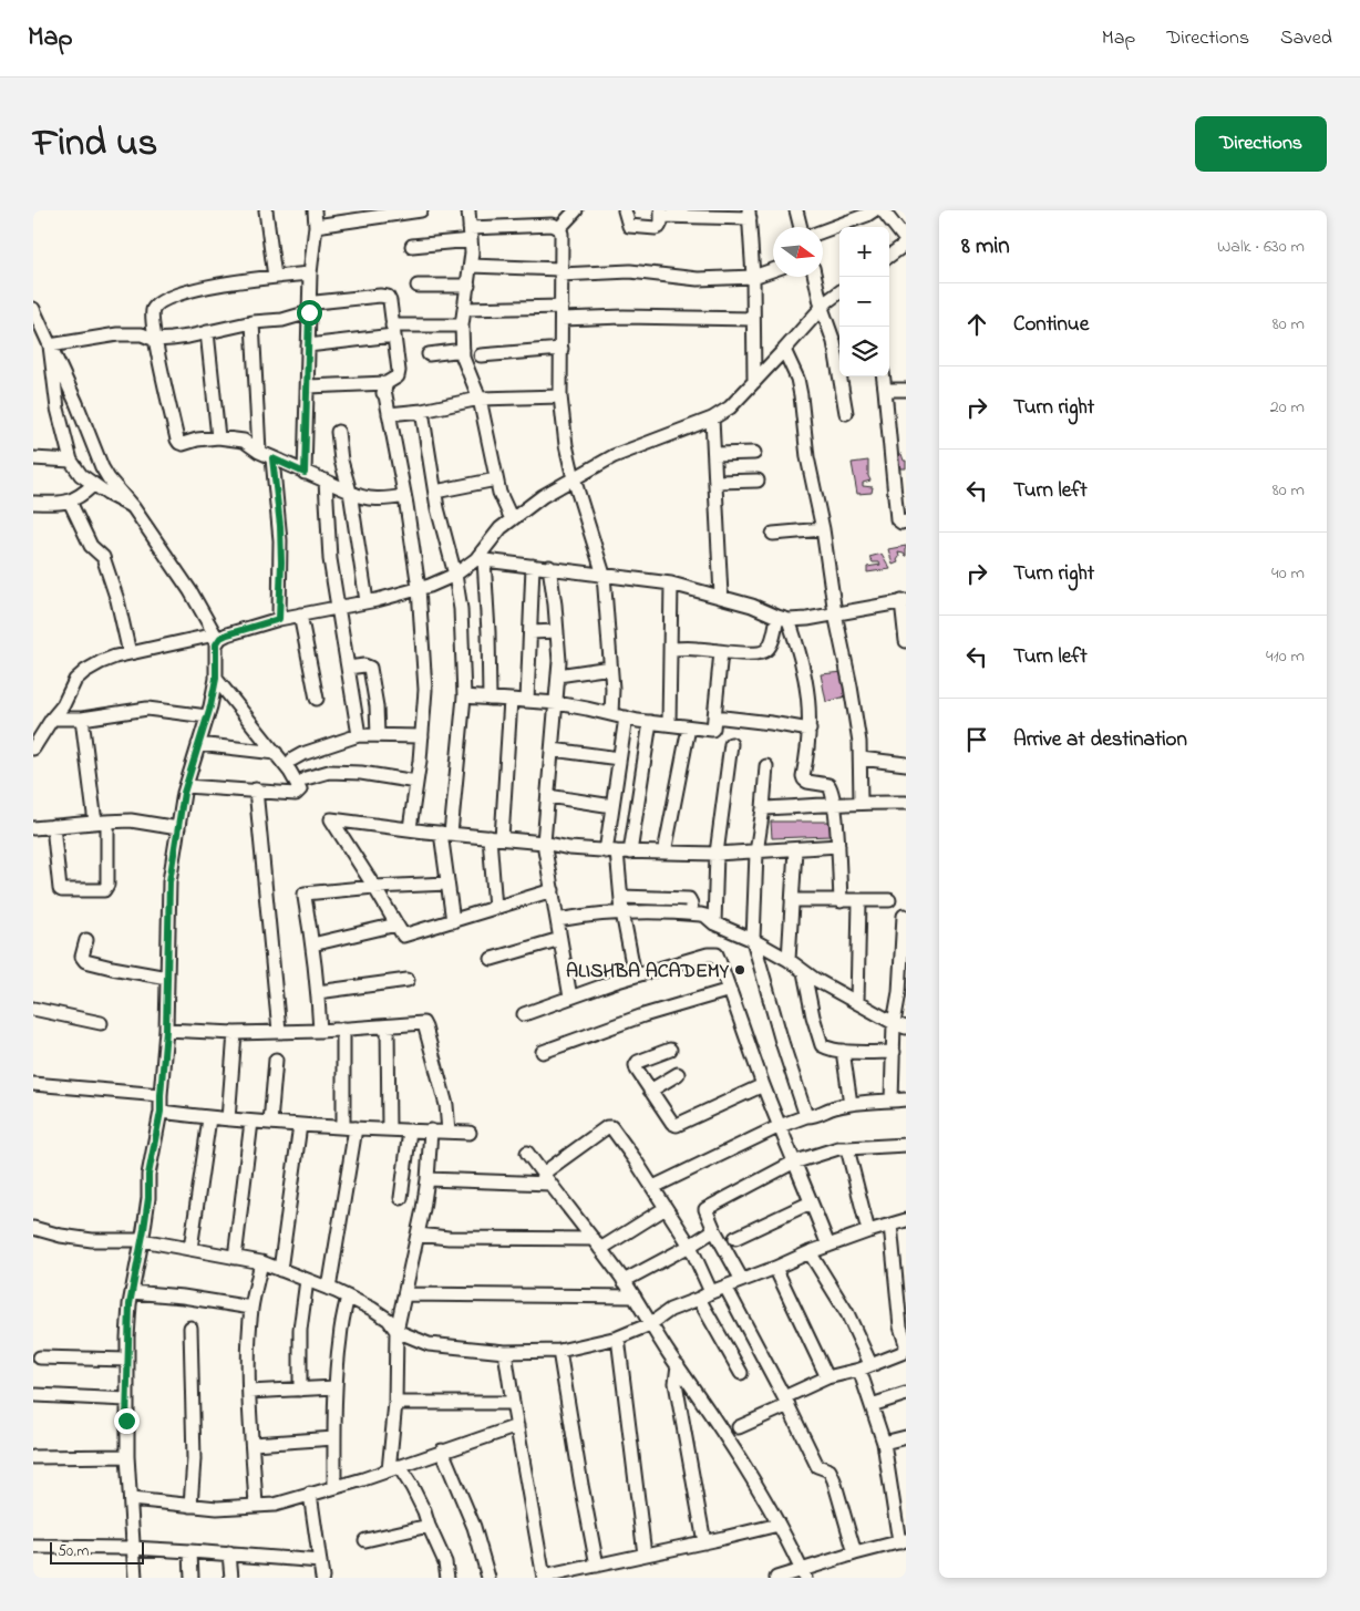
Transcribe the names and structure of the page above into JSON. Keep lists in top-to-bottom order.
{
  "places": ["ALISHBA ACADEMY"],
  "scale_bar": "50 m",
  "north": "right",
  "page": {
    "header": "Map",
    "nav": ["Map", "Directions", "Saved"],
    "title": "Find us",
    "buttons": "Directions",
    "heading": ["8 min", "Walk · 630 m"],
    "map_buttons": ["+", "−"],
    "list": [
      ["Continue", "80 m"],
      ["Turn right", "20 m"],
      ["Turn left", "80 m"],
      ["Turn right", "40 m"],
      ["Turn left", "410 m"],
      "Arrive at destination"
    ],
    "scale": "50 m"
  }
}
